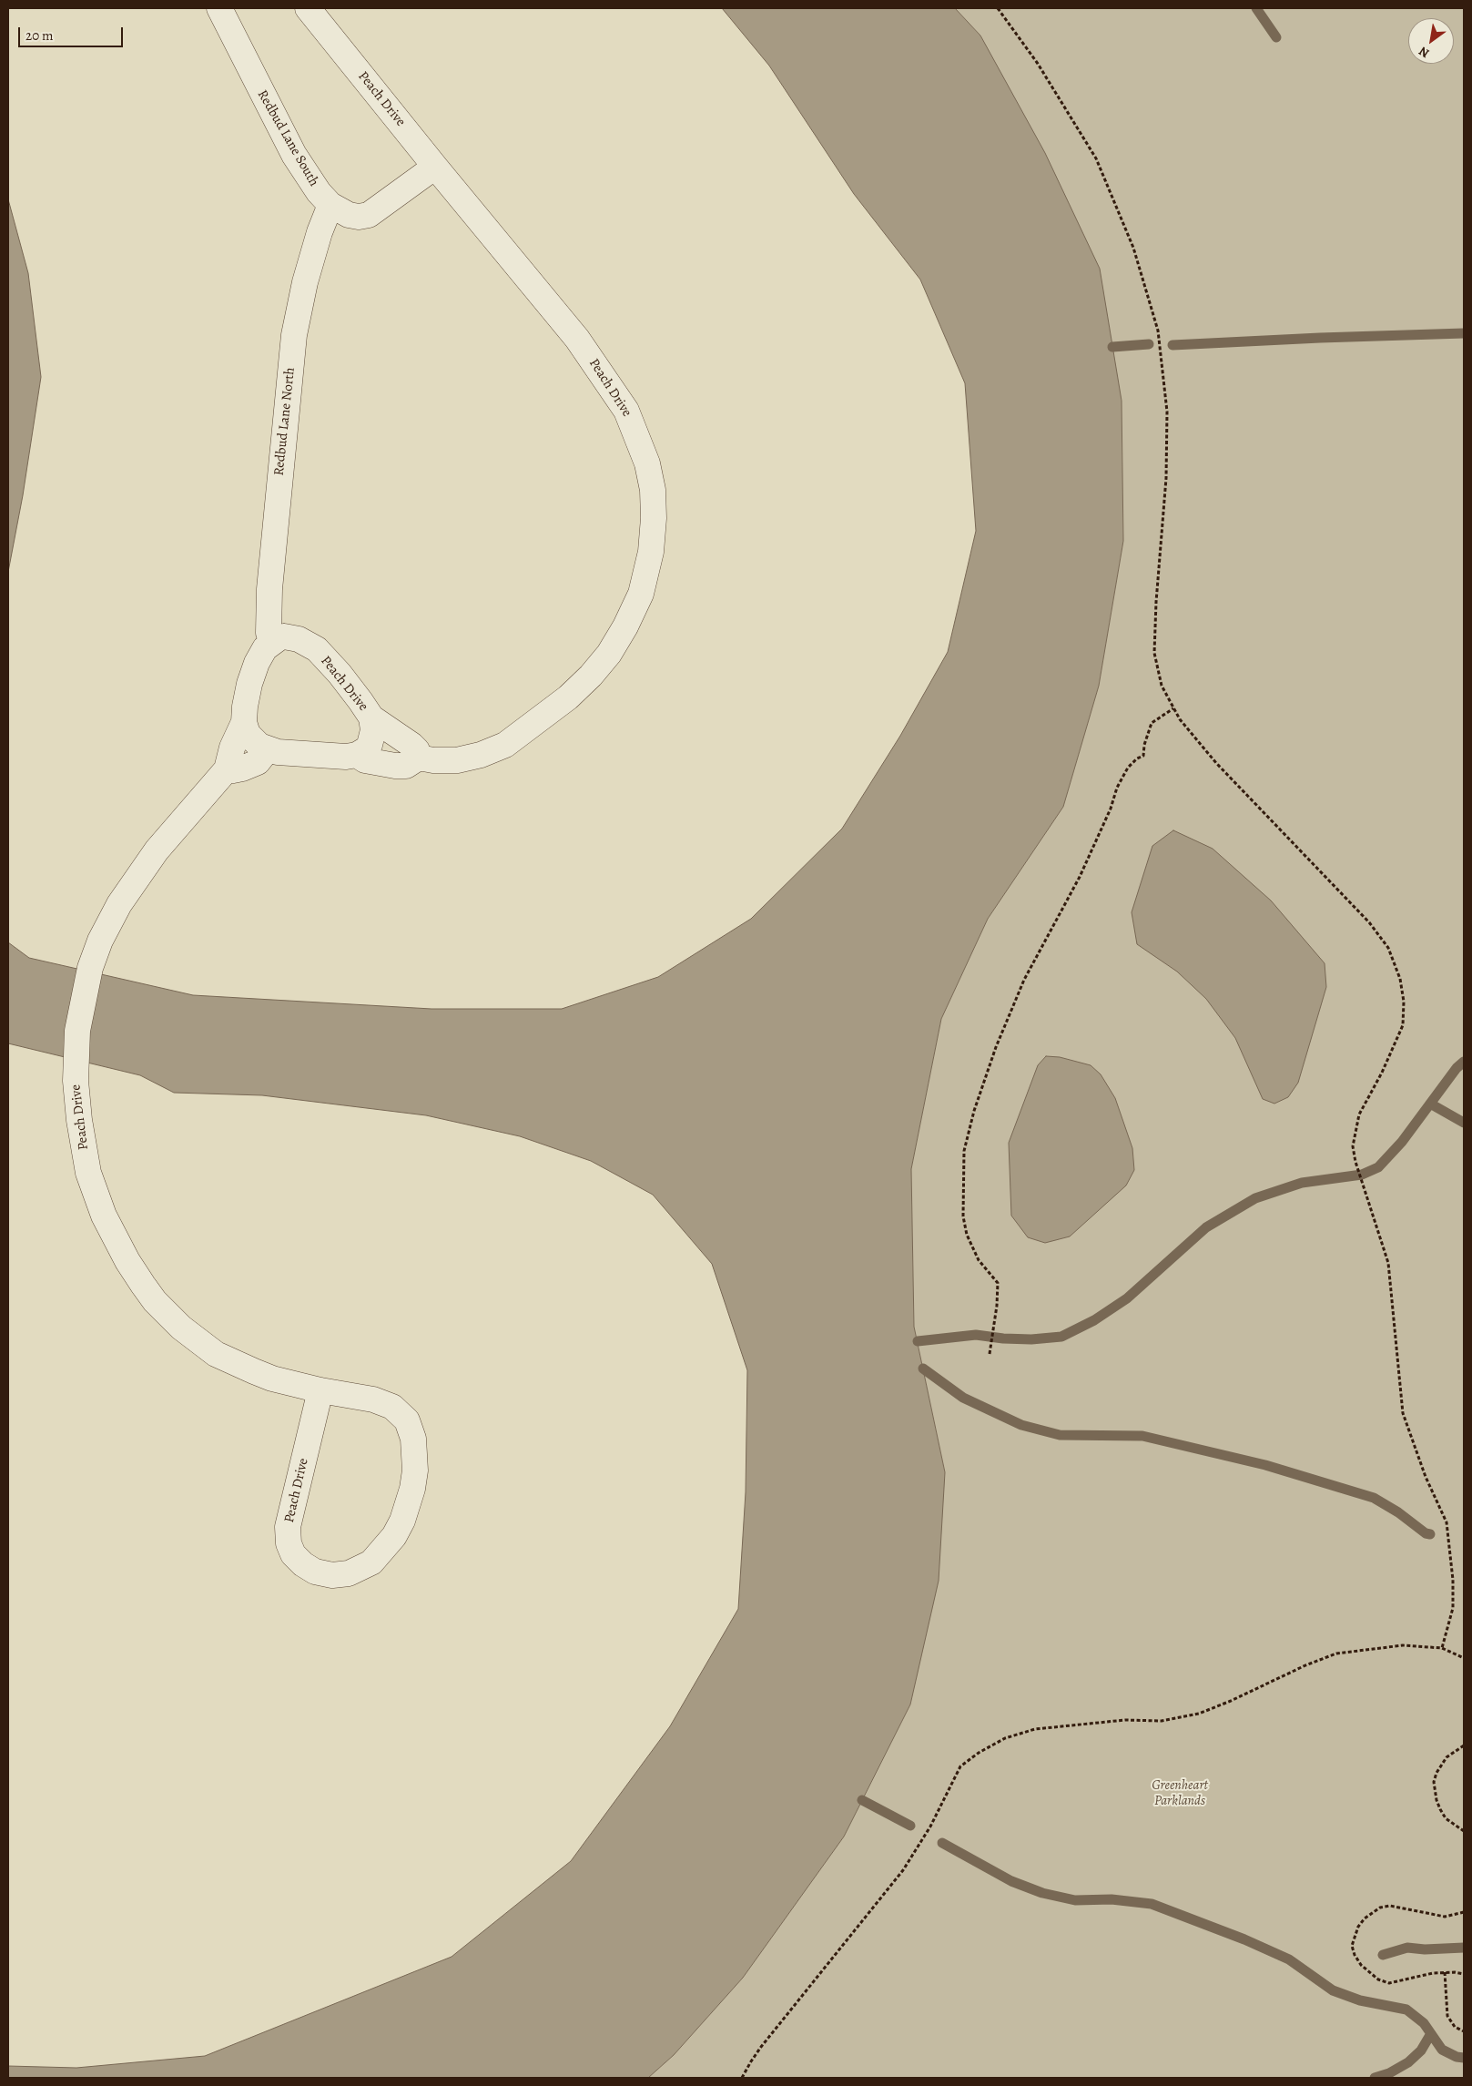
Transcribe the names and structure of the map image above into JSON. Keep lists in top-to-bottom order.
{
  "streets": {
    "street": ["Peach Drive", "Redbud Lane South", "Redbud Lane North"]
  },
  "crossings": [
    ["Peach Drive", "Redbud Lane South"],
    ["Peach Drive", "Redbud Lane North"],
    ["Redbud Lane South", "Redbud Lane North"]
  ],
  "parks": ["Greenheart Parklands"],
  "scale_bar": "20 m",
  "north": "bottom left"
}
